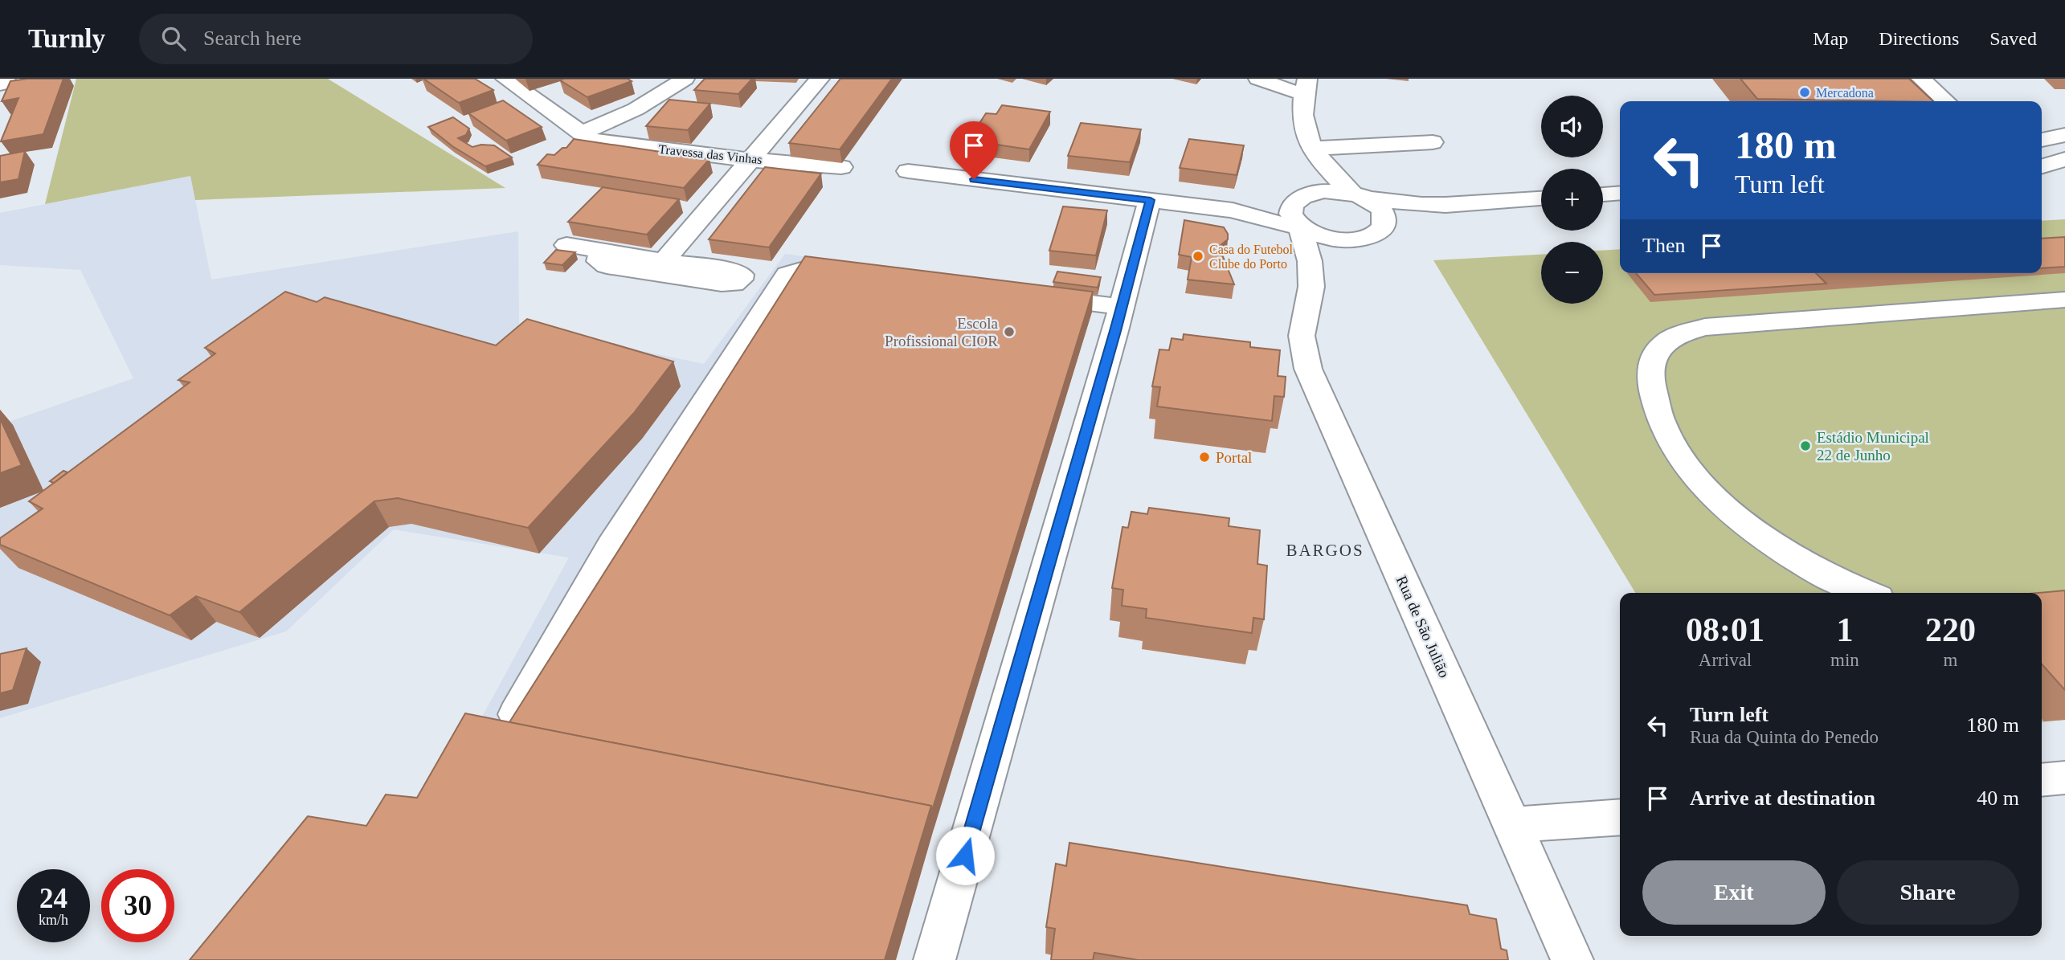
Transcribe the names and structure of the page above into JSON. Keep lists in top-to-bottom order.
{
  "streets": {
    "street": ["Travessa das Vinhas", "Rua de São Julião"]
  },
  "districts": ["BARGOS"],
  "places": [
    "Mercadona",
    "Casa do Futebol Clube do Porto",
    "Escola Profissional CIOR",
    "Estádio Municipal 22 de Junho",
    "Portal"
  ],
  "page": {
    "header": "Turnly",
    "search": "Search here",
    "nav": ["Map", "Directions", "Saved"],
    "map_buttons": ["+", "−"],
    "turn": ["180 m", "Turn left"],
    "then": "Then",
    "eta": [
      "08:01",
      "Arrival",
      "1",
      "min",
      "220",
      "m"
    ],
    "list": [
      {
        "name": "Turn left",
        "note": "Rua da Quinta do Penedo",
        "value": "180 m"
      },
      {
        "name": "Arrive at destination",
        "value": "40 m"
      }
    ],
    "buttons": ["Exit", "Share"],
    "speed": "24 km/h",
    "limit": "30"
  }
}
